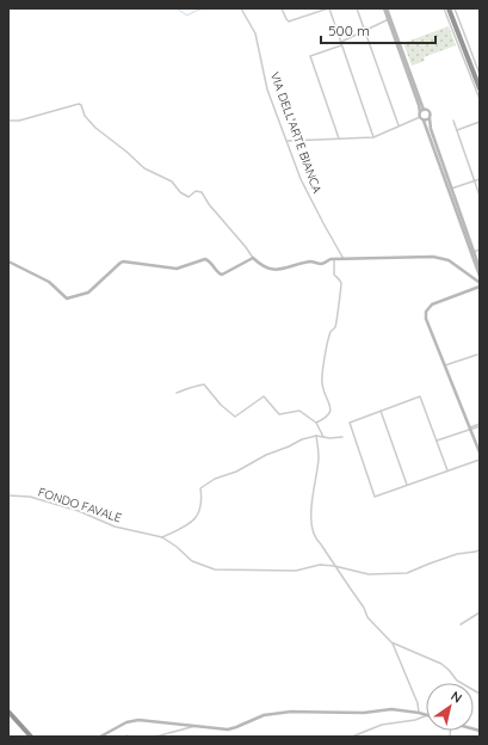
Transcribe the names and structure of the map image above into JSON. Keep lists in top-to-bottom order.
{
  "streets": {
    "street": ["VIA DELL'ARTE BIANCA", "FONDO FAVALE"]
  },
  "scale_bar": "500 m",
  "north": "top right"
}
